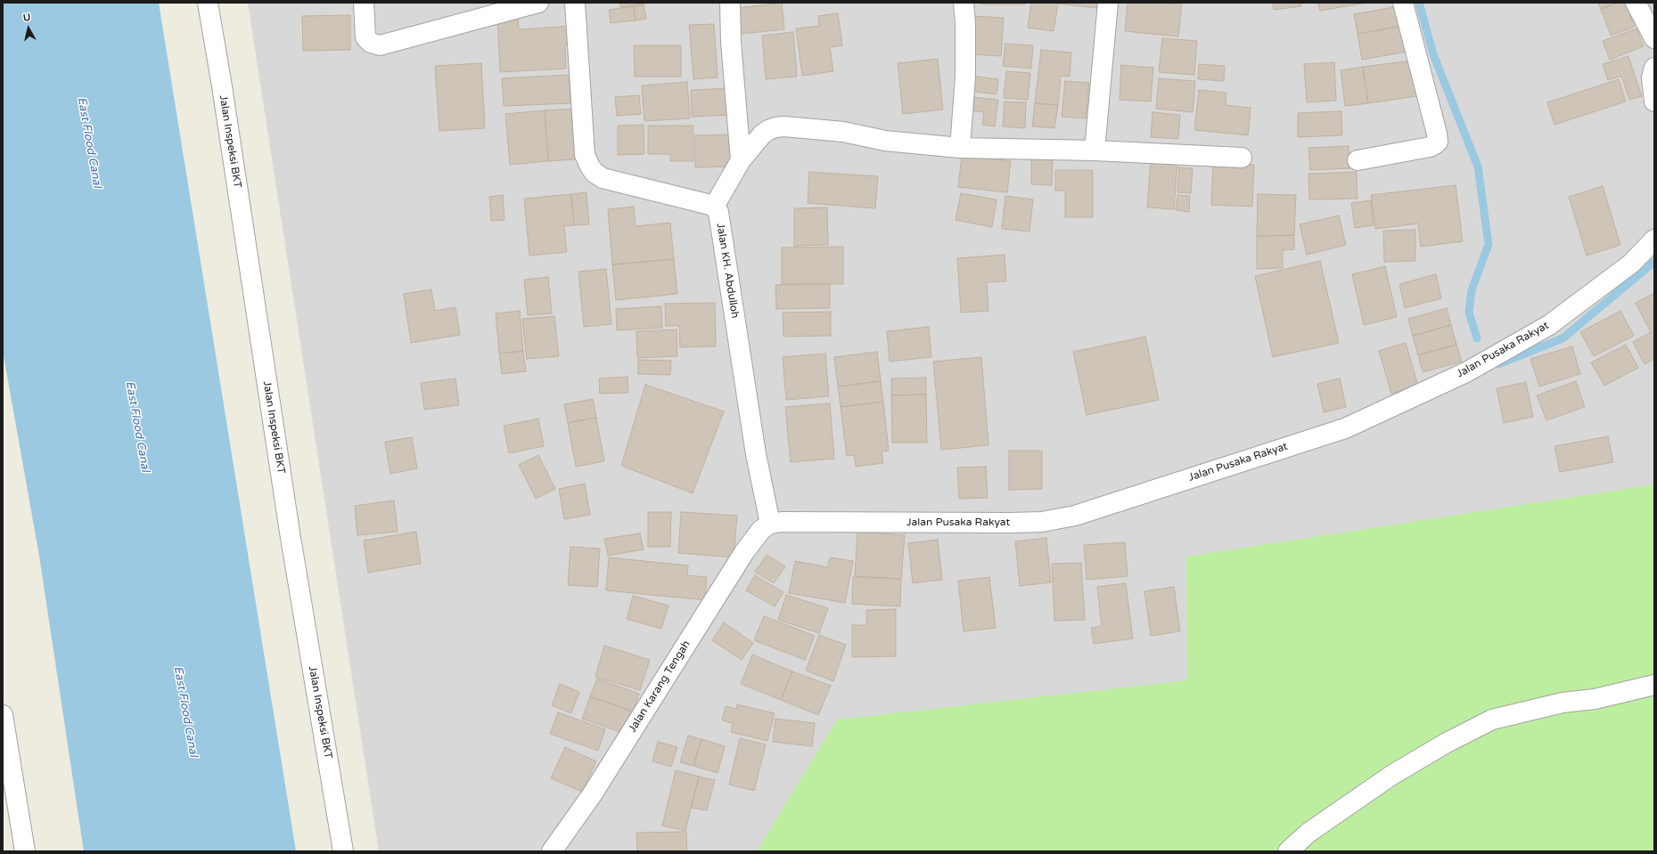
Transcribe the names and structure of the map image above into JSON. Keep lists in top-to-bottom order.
{
  "streets": {
    "street": [
      "Jalan Inspeksi BKT",
      "Jalan KH. Abdulloh",
      "Jalan Pusaka Rakyat",
      "Jalan Karang Tengah"
    ]
  },
  "crossings": [
    ["Jalan KH. Abdulloh", "Jalan Pusaka Rakyat"],
    ["Jalan KH. Abdulloh", "Jalan Karang Tengah"],
    ["Jalan Pusaka Rakyat", "Jalan Karang Tengah"]
  ],
  "water": ["East Flood Canal"],
  "north": "top"
}
